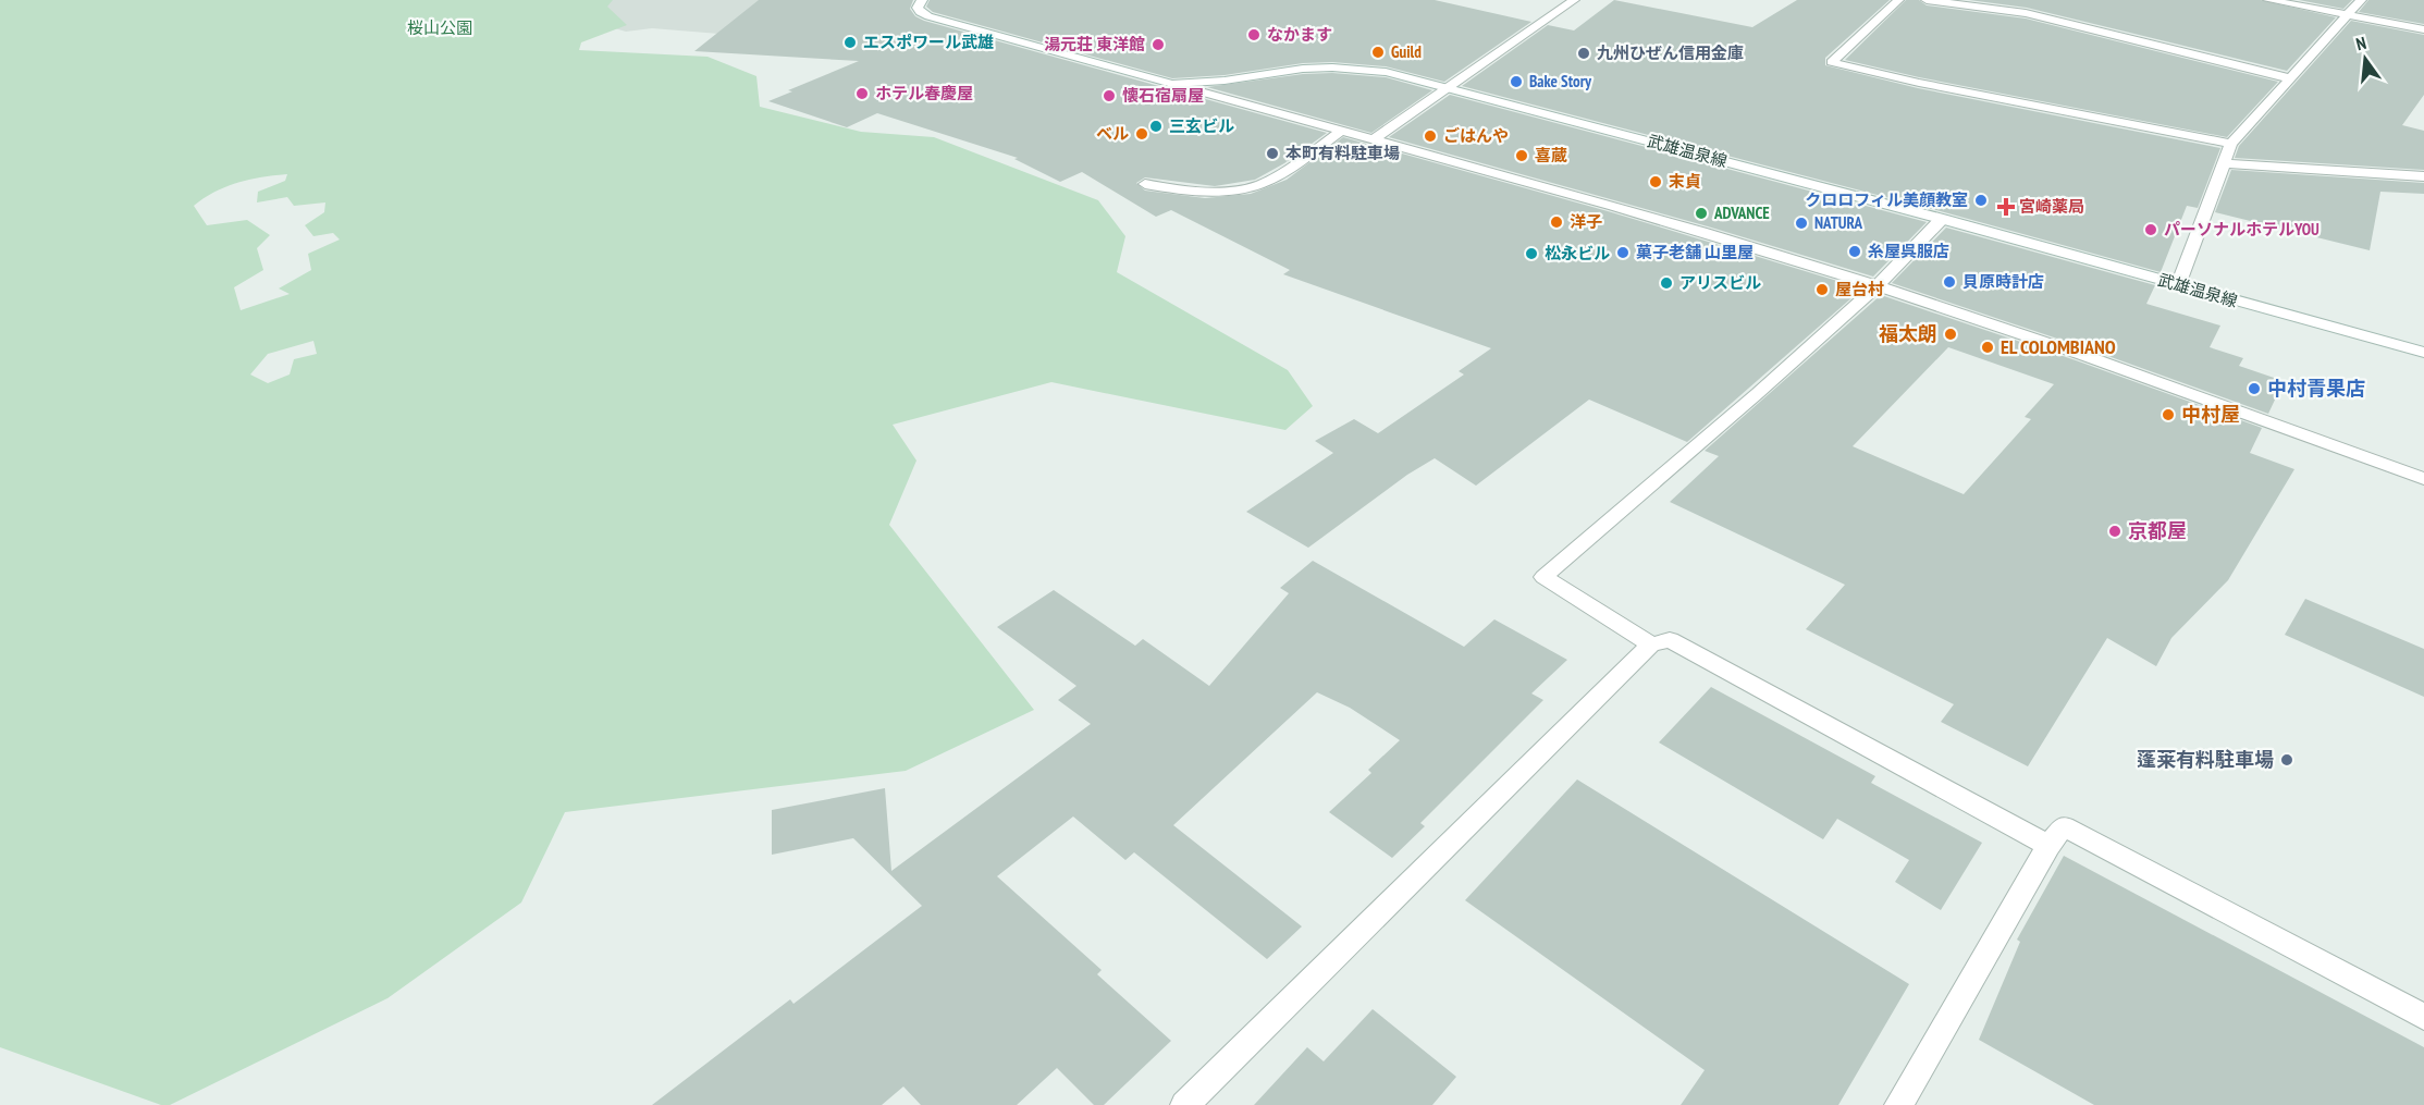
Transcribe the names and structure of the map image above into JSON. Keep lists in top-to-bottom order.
{
  "streets": {
    "street": ["武雄温泉線"]
  },
  "parks": ["桜山公園"],
  "places": {
    "other": [
      "なかます",
      "エスポワール武雄",
      "湯元荘 東洋館",
      "Guild",
      "九州ひぜん信用金庫",
      "Bake Story",
      "ホテル春慶屋",
      "懐石宿扇屋",
      "三玄ビル",
      "ベル",
      "ごはんや",
      "本町有料駐車場",
      "喜蔵",
      "末貞",
      "クロロフィル美顔教室",
      "ADVANCE",
      "洋子",
      "NATURA",
      "パーソナルホテルYOU",
      "糸屋呉服店",
      "菓子老舗 山里屋",
      "松永ビル",
      "貝原時計店",
      "アリスビル",
      "屋台村",
      "福太朗",
      "EL COLOMBIANO",
      "中村青果店",
      "中村屋",
      "京都屋",
      "蓬莱有料駐車場"
    ],
    "health": ["宮崎薬局"]
  },
  "north": "top"
}
